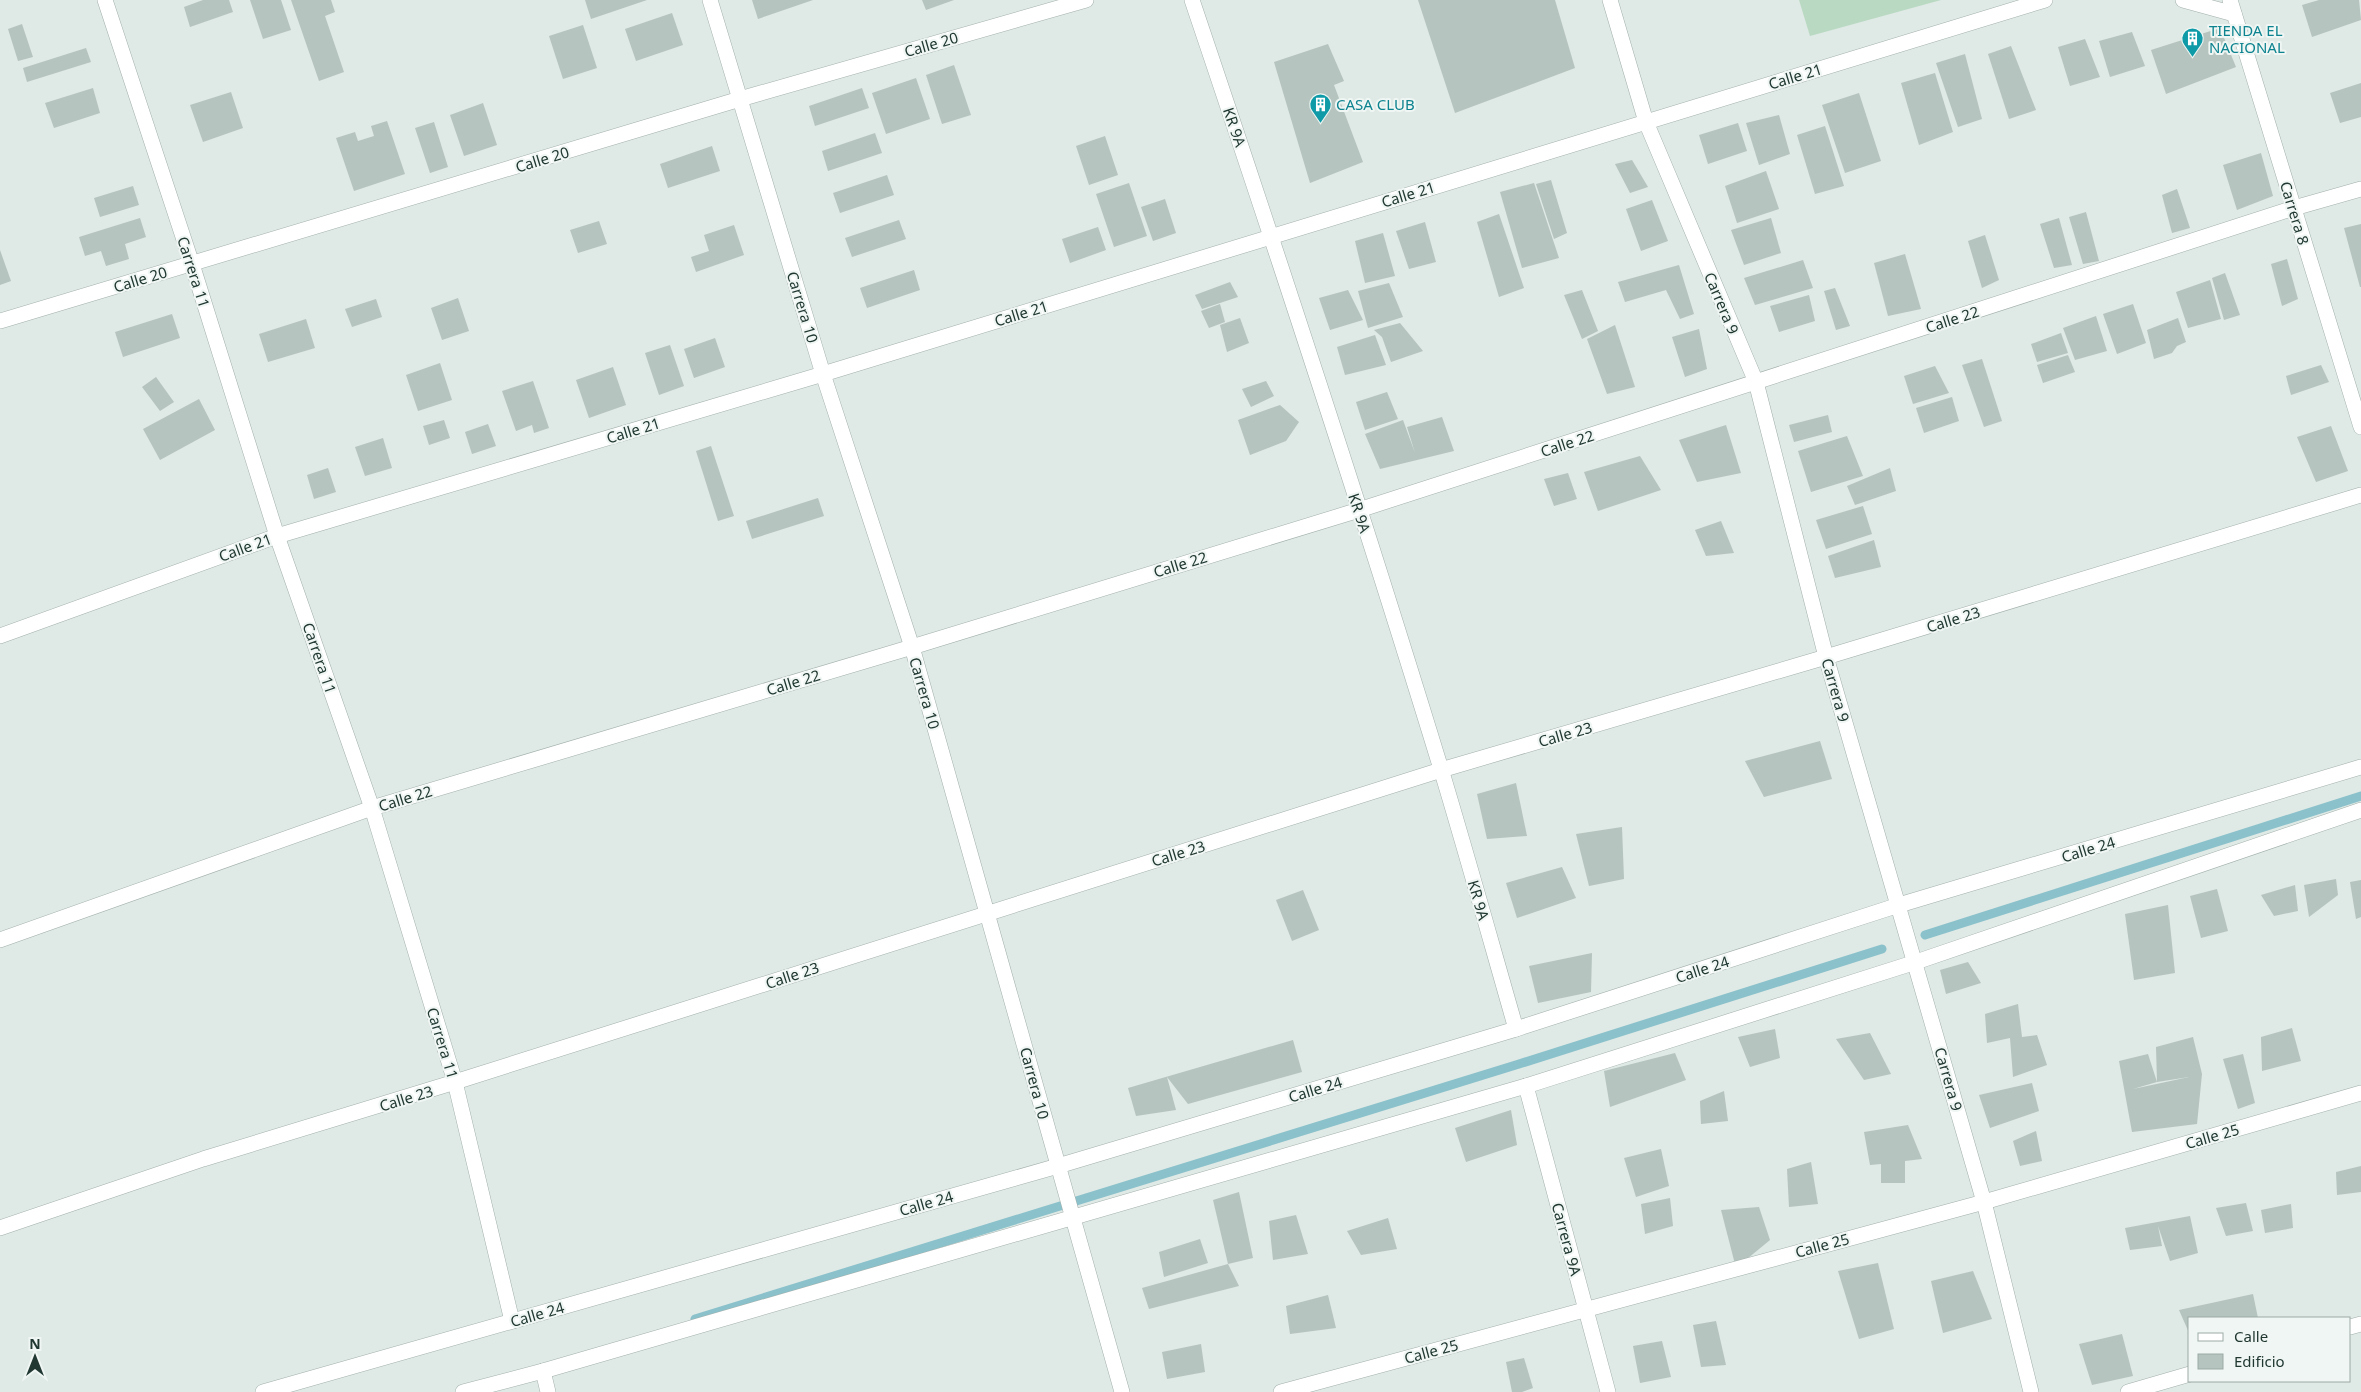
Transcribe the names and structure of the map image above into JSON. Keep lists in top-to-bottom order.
{
  "streets": {
    "street": [
      "Calle 20",
      "Calle 21",
      "KR 9A",
      "Carrera 8",
      "Carrera 11",
      "Carrera 9",
      "Carrera 10",
      "Calle 22",
      "Calle 23",
      "Calle 24",
      "Calle 25",
      "Carrera 9A"
    ]
  },
  "crossings": [
    ["Calle 20", "Carrera 11"],
    ["Calle 20", "Carrera 10"],
    ["Calle 21", "KR 9A"],
    ["Calle 21", "Carrera 11"],
    ["Calle 21", "Carrera 9"],
    ["Calle 21", "Carrera 10"],
    ["KR 9A", "Calle 22"],
    ["KR 9A", "Calle 23"],
    ["KR 9A", "Calle 24"],
    ["Carrera 8", "Calle 22"],
    ["Carrera 11", "Calle 22"],
    ["Carrera 11", "Calle 23"],
    ["Carrera 11", "Calle 24"],
    ["Carrera 9", "Calle 22"],
    ["Carrera 9", "Calle 23"],
    ["Carrera 9", "Calle 24"],
    ["Carrera 9", "Calle 25"],
    ["Carrera 10", "Calle 22"],
    ["Carrera 10", "Calle 23"],
    ["Carrera 10", "Calle 24"],
    ["Calle 25", "Carrera 9A"]
  ],
  "places": {
    "building": ["TIENDA EL NACIONAL", "CASA CLUB"]
  },
  "legend": ["Calle", "Edificio"],
  "north": "top"
}
